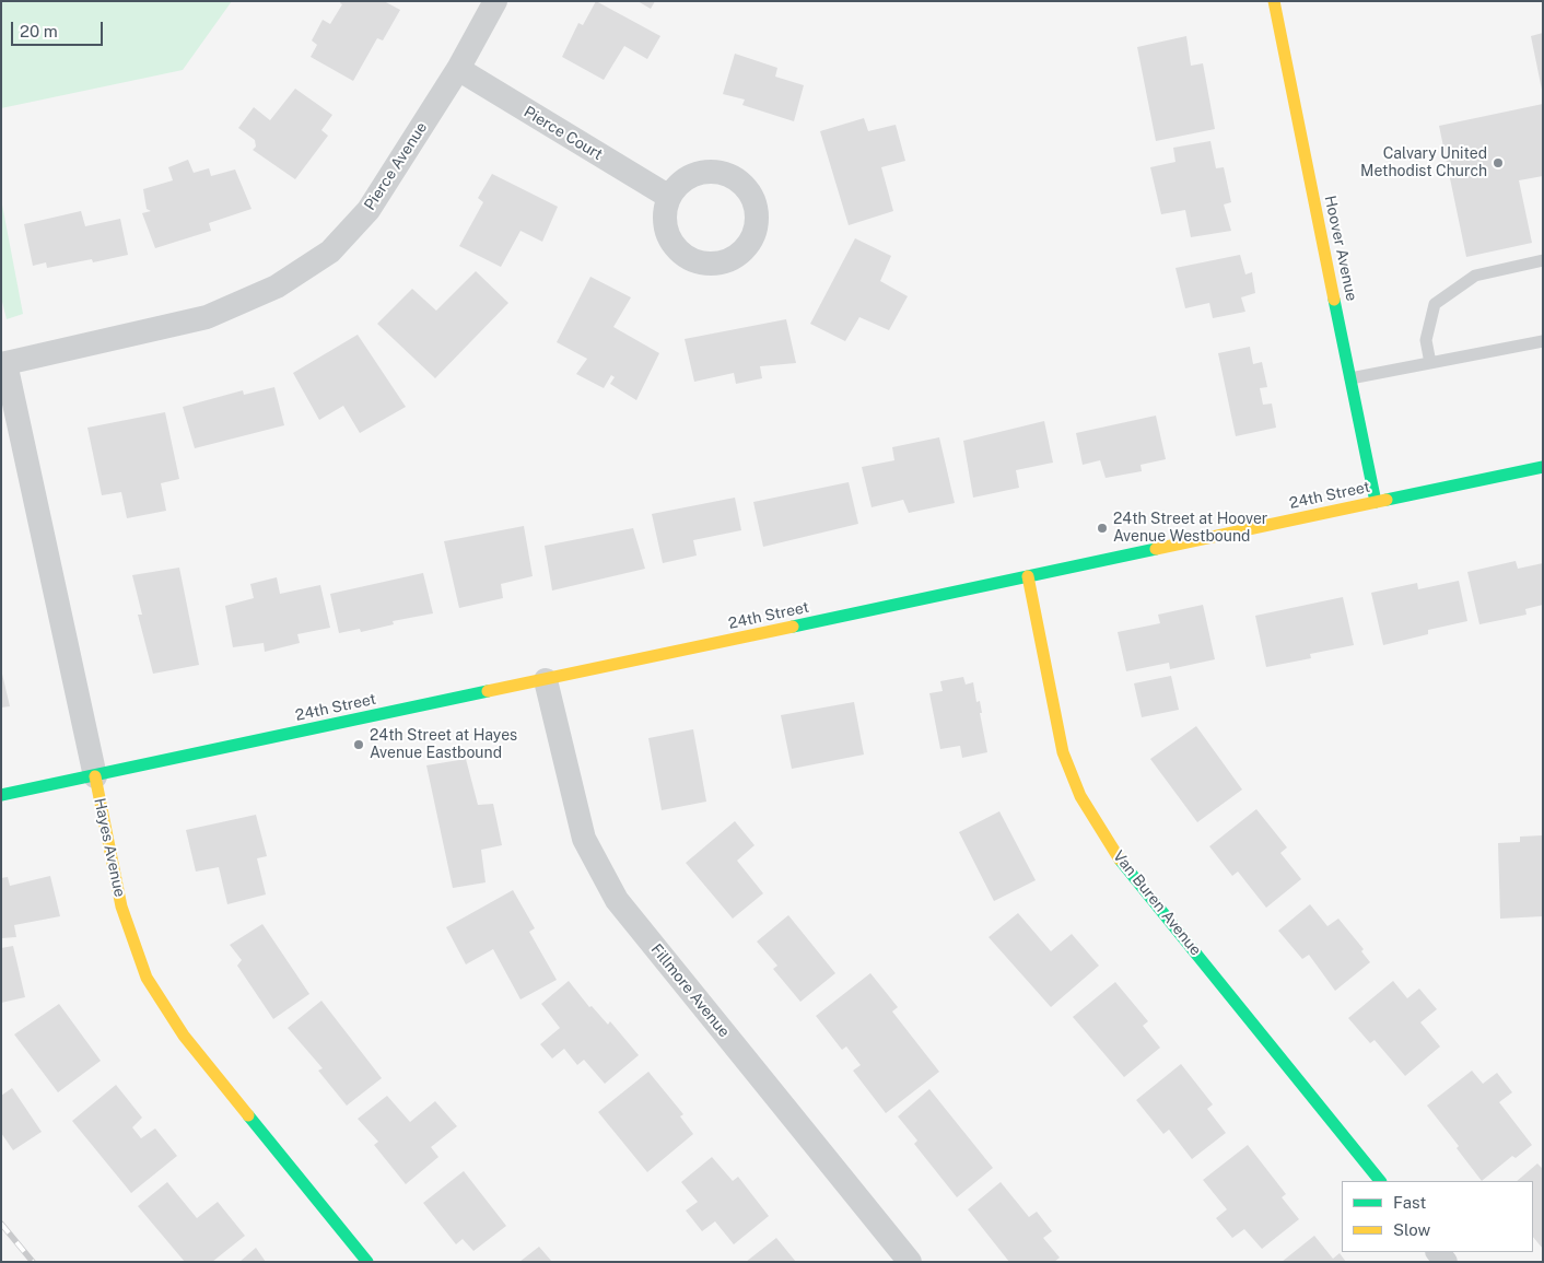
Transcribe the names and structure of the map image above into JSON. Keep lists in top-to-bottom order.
{
  "streets": {
    "street": [
      "Pierce Court",
      "Pierce Avenue",
      "Hoover Avenue",
      "24th Street",
      "Hayes Avenue",
      "Van Buren Avenue",
      "Fillmore Avenue"
    ]
  },
  "crossings": [
    ["Pierce Court", "Pierce Avenue"],
    ["Pierce Avenue", "Hayes Avenue"],
    ["Hoover Avenue", "24th Street"],
    ["24th Street", "Hayes Avenue"],
    ["24th Street", "Van Buren Avenue"],
    ["24th Street", "Fillmore Avenue"]
  ],
  "places": ["Calvary United Methodist Church", "24th Street at Hoover Avenue Westbound", "24th Street at Hayes Avenue Eastbound"],
  "legend": ["Fast", "Slow"],
  "scale_bar": "20 m"
}
